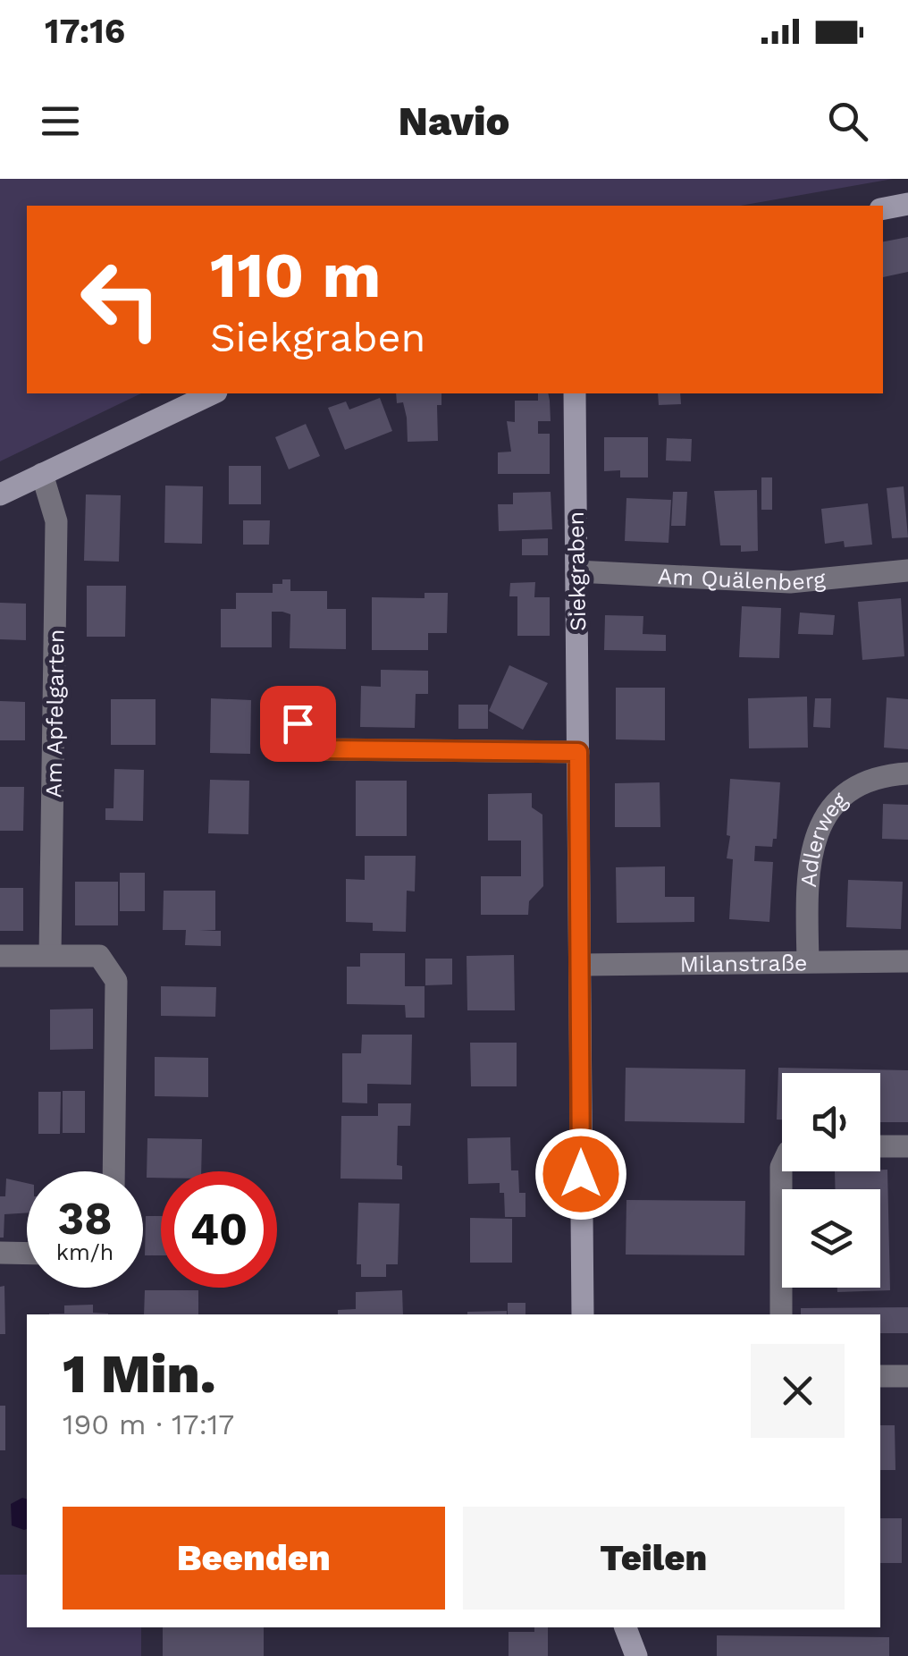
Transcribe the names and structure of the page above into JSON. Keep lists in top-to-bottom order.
{
  "streets": {
    "street": [
      "Siekgraben",
      "Am Quälenberg",
      "Am Apfelgarten",
      "Adlerweg",
      "Milanstraße"
    ]
  },
  "crossings": [
    ["Siekgraben", "Am Quälenberg"],
    ["Siekgraben", "Milanstraße"],
    ["Adlerweg", "Milanstraße"]
  ],
  "page": {
    "status": "17:16",
    "header": "Navio",
    "turn": ["110 m", "Siekgraben"],
    "speed": "38 km/h",
    "limit": "40",
    "heading": ["1 Min.", "190 m · 17:17"],
    "buttons": ["Beenden", "Teilen"]
  }
}
